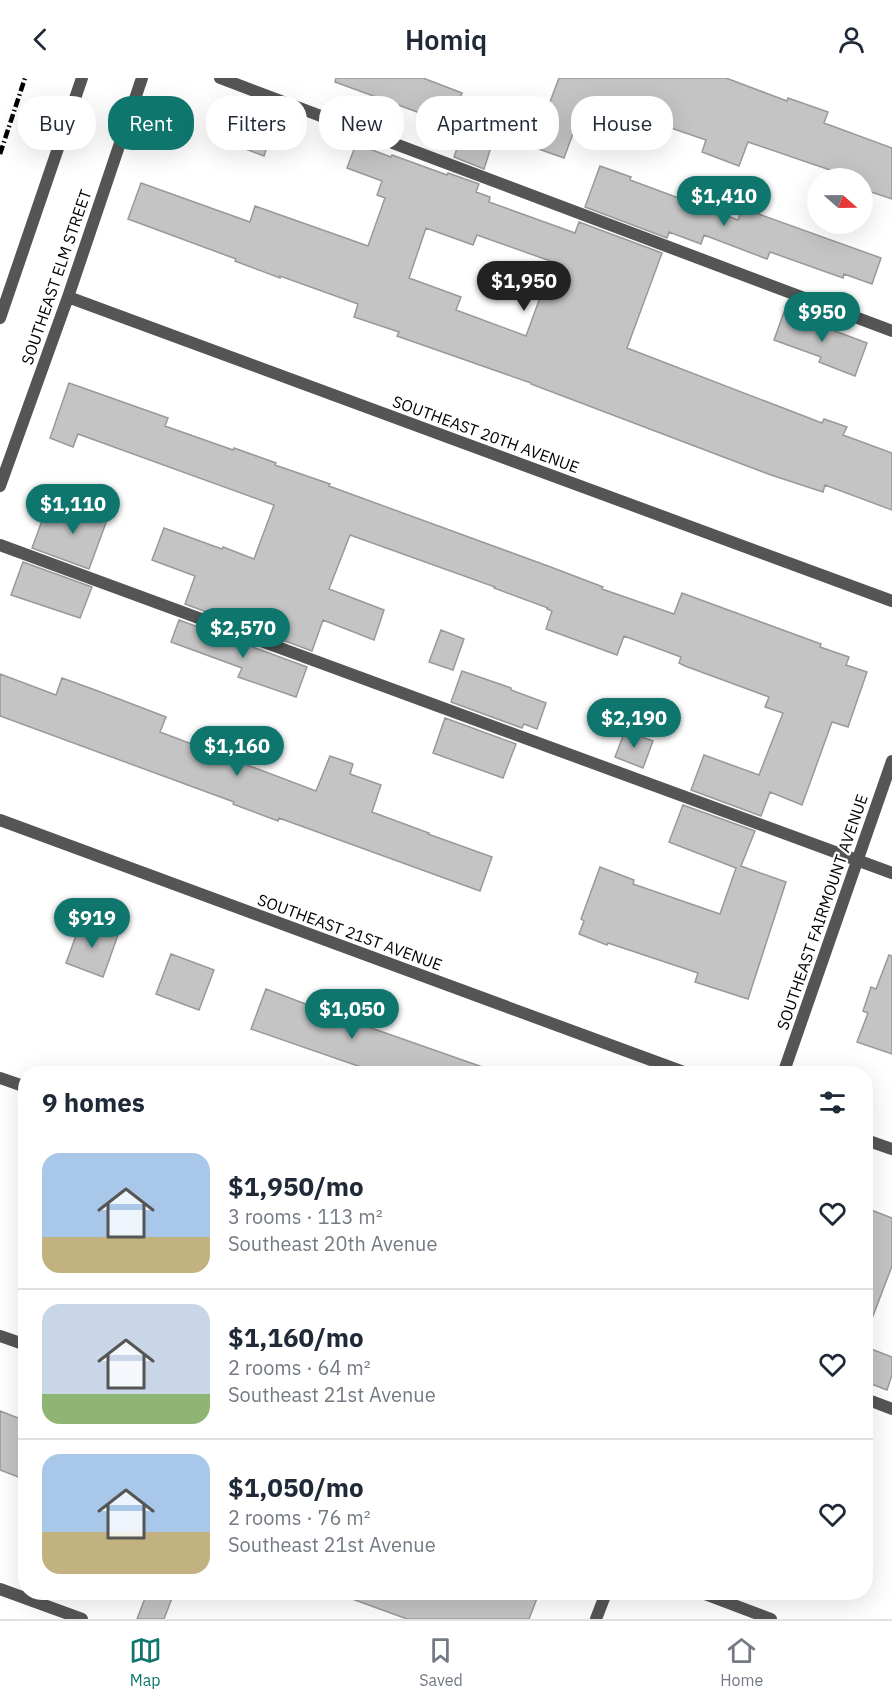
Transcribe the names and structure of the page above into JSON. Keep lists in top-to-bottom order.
{
  "streets": {
    "street": [
      "SOUTHEAST ELM STREET",
      "SOUTHEAST 20TH AVENUE",
      "SOUTHEAST FAIRMOUNT AVENUE",
      "SOUTHEAST 21ST AVENUE"
    ]
  },
  "crossings": [
    ["SOUTHEAST ELM STREET", "SOUTHEAST 20TH AVENUE"]
  ],
  "north": "right",
  "page": {
    "header": "Homiq",
    "chip": [
      "Buy",
      "Rent",
      "Filters",
      "New",
      "Apartment",
      "House"
    ],
    "price": [
      "$1,410",
      "$1,950",
      "$950",
      "$1,110",
      "$2,570",
      "$2,190",
      "$1,160",
      "$919",
      "$1,050"
    ],
    "heading": "9 homes",
    "list": [
      {
        "name": "$1,950/mo",
        "note": "3 rooms · 113 m² · Southeast 20th Avenue"
      },
      {
        "name": "$1,160/mo",
        "note": "2 rooms · 64 m² · Southeast 21st Avenue"
      },
      {
        "name": "$1,050/mo",
        "note": "2 rooms · 76 m² · Southeast 21st Avenue"
      }
    ],
    "tabs": ["Map", "Saved", "Home"]
  }
}
